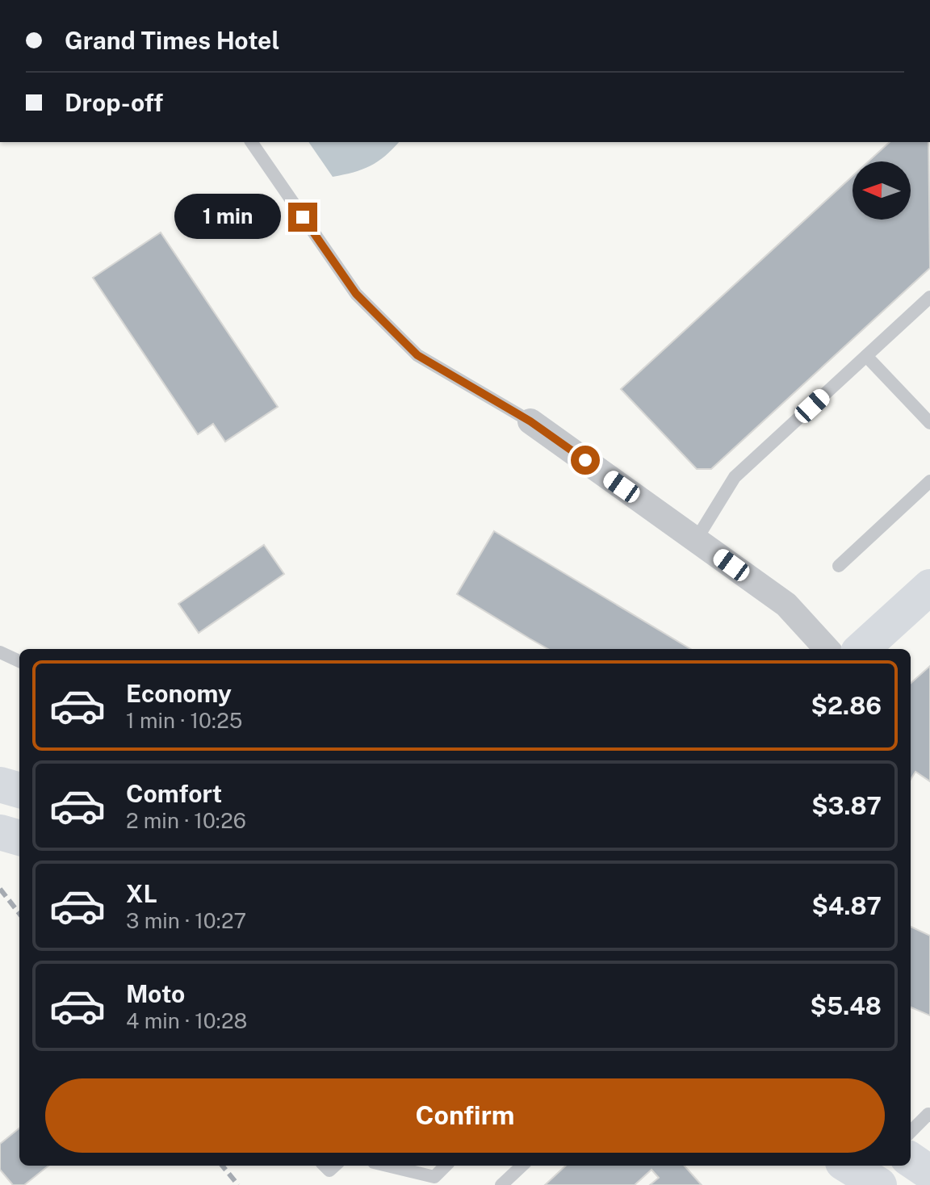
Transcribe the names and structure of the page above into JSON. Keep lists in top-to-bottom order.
{
  "north": "left",
  "page": {
    "banner": ["Grand Times Hotel", "Drop-off"],
    "bubble": "1 min",
    "list": [
      {
        "name": "Economy",
        "note": "1 min · 10:25",
        "value": "$2.86"
      },
      {
        "name": "Comfort",
        "note": "2 min · 10:26",
        "value": "$3.87"
      },
      {
        "name": "XL",
        "note": "3 min · 10:27",
        "value": "$4.87"
      },
      {
        "name": "Moto",
        "note": "4 min · 10:28",
        "value": "$5.48"
      }
    ],
    "buttons": "Confirm"
  }
}
